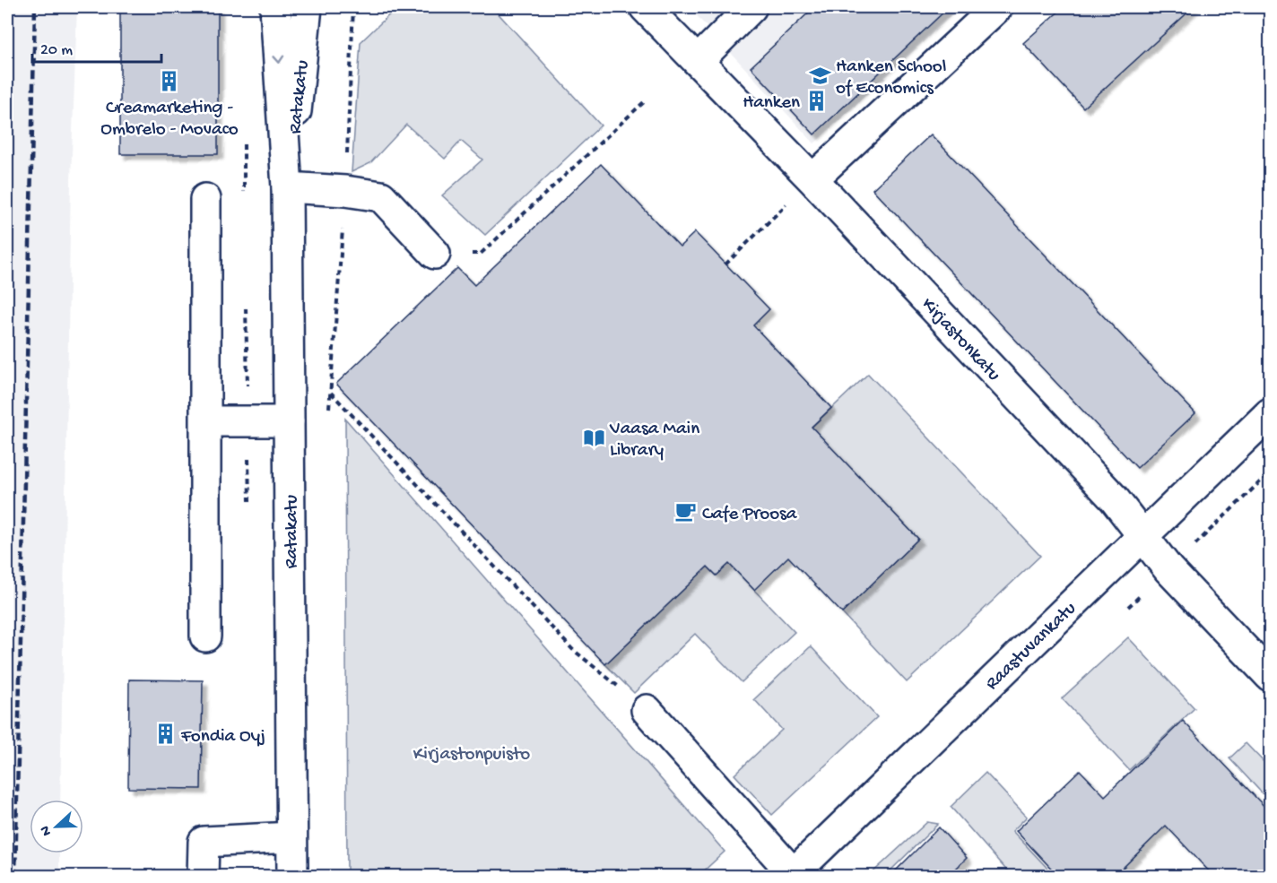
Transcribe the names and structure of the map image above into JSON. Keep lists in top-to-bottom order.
{
  "streets": {
    "street": ["Ratakatu", "Kirjastonkatu", "Raastuvankatu"]
  },
  "crossings": [
    ["Kirjastonkatu", "Raastuvankatu"]
  ],
  "parks": ["Kirjastonpuisto"],
  "places": {
    "school or university": ["Hanken School of Economics"],
    "building": ["Creamarketing - Ombrelo - Movaco", "Hanken", "Fondia Oyj"],
    "library": ["Vaasa Main Library"],
    "cafe": ["Cafe Proosa"]
  },
  "scale_bar": "20 m",
  "north": "left"
}
